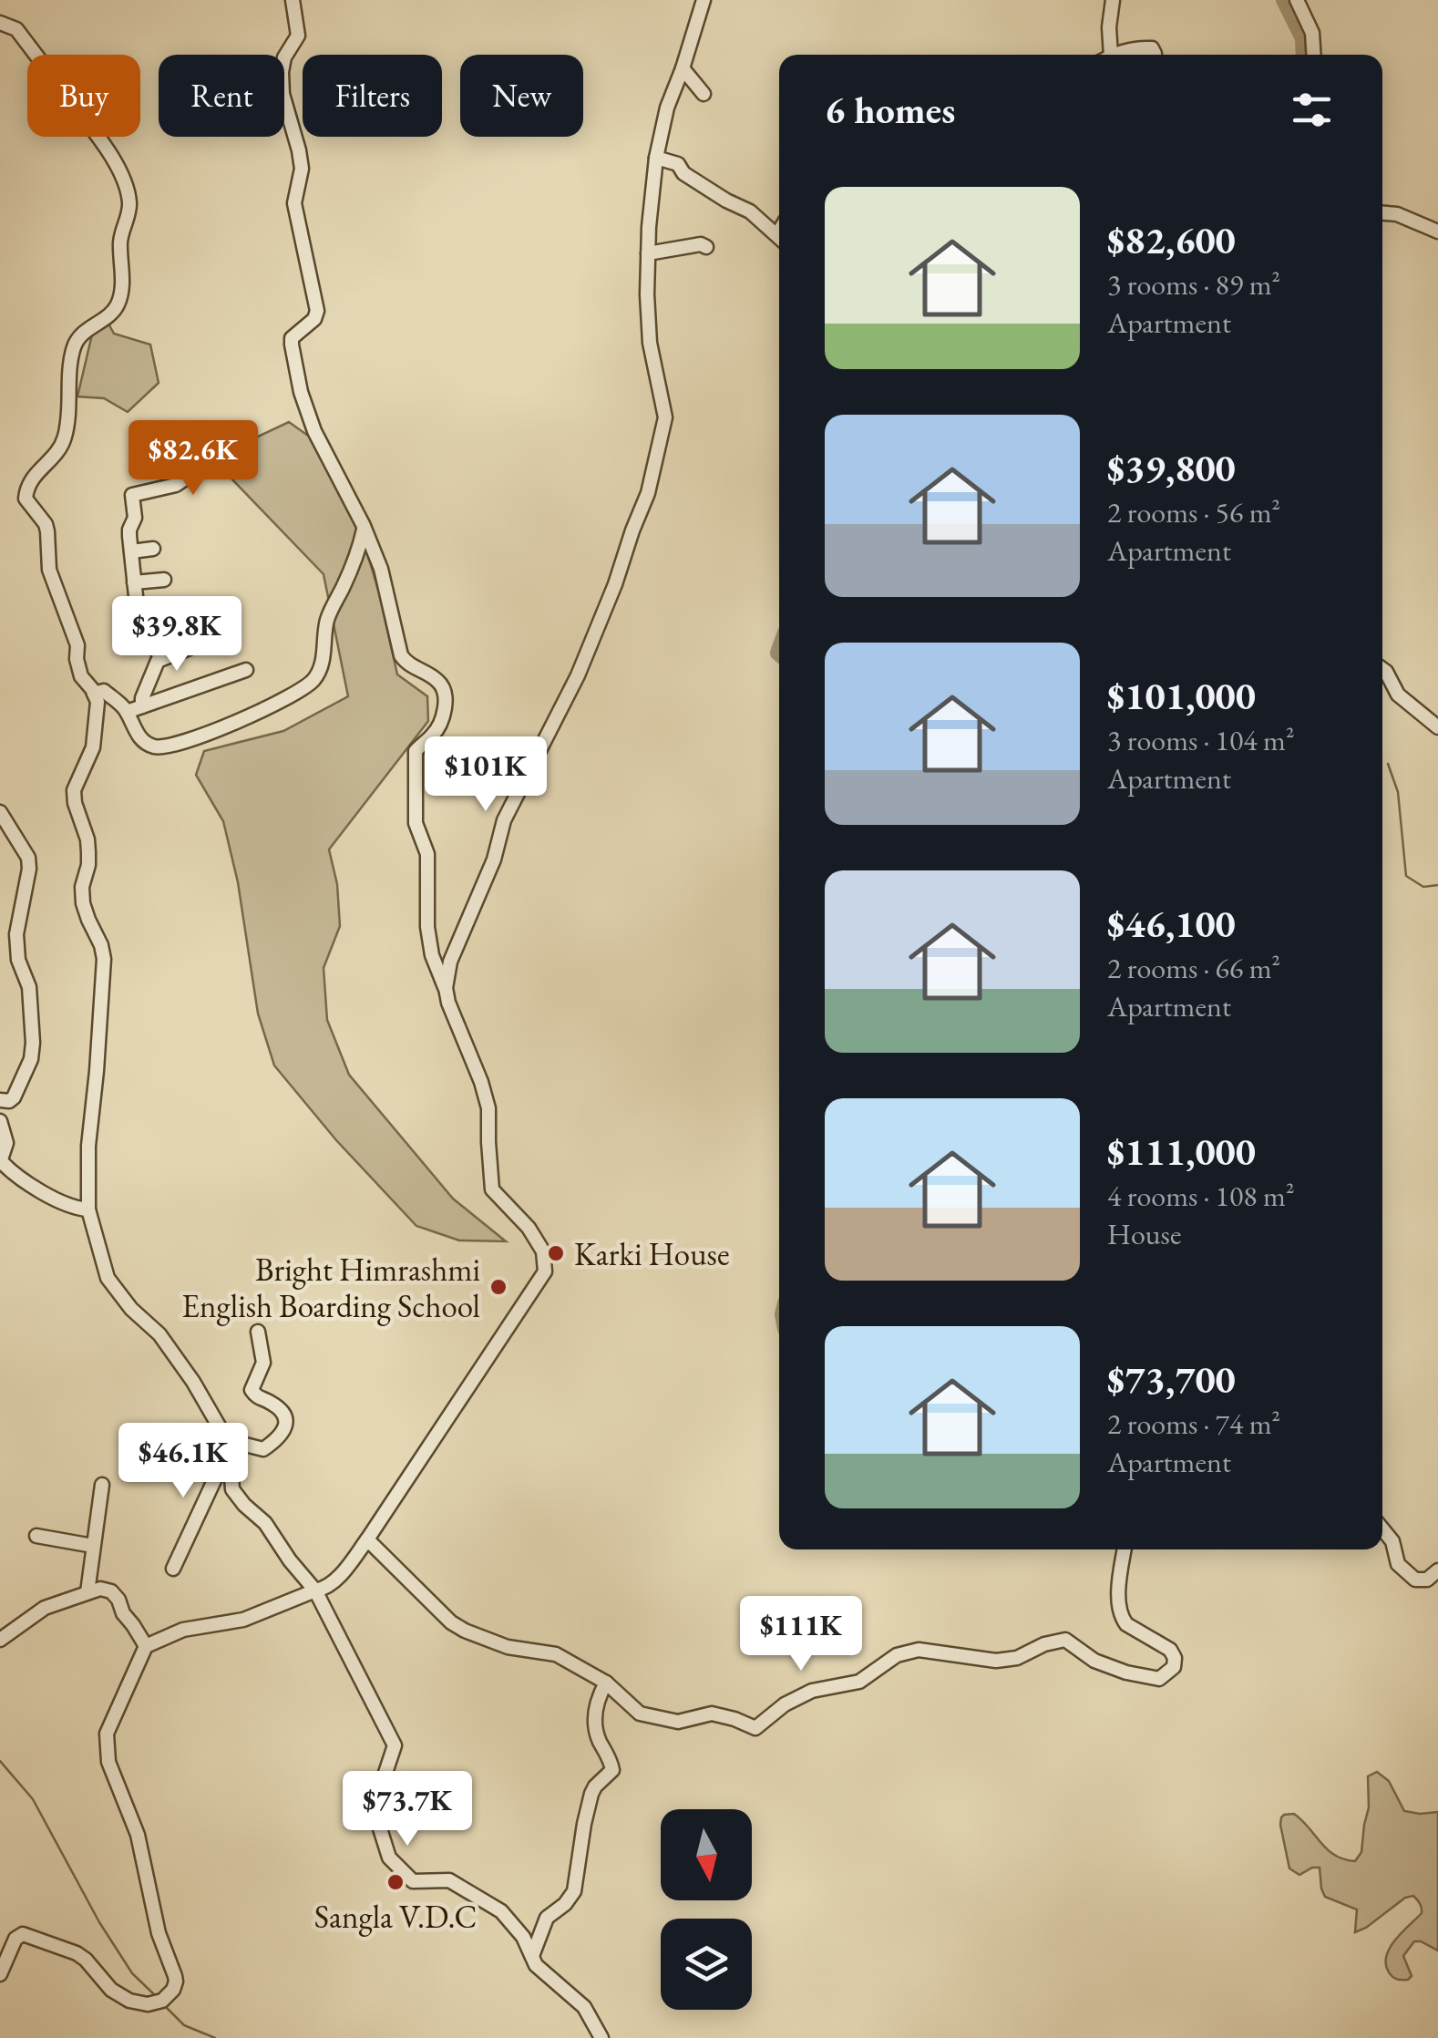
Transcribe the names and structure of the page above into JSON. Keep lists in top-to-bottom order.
{
  "places": ["Karki House", "Bright Himrashmi English Boarding School", "Sangla V.D.C"],
  "north": "bottom",
  "page": {
    "chip": [
      "Buy",
      "Rent",
      "Filters",
      "New"
    ],
    "heading": "6 homes",
    "list": [
      {
        "name": "$82,600",
        "note": "3 rooms · 89 m² · Apartment"
      },
      {
        "name": "$39,800",
        "note": "2 rooms · 56 m² · Apartment"
      },
      {
        "name": "$101,000",
        "note": "3 rooms · 104 m² · Apartment"
      },
      {
        "name": "$46,100",
        "note": "2 rooms · 66 m² · Apartment"
      },
      {
        "name": "$111,000",
        "note": "4 rooms · 108 m² · House"
      },
      {
        "name": "$73,700",
        "note": "2 rooms · 74 m² · Apartment"
      }
    ],
    "price": [
      "$82.6K",
      "$39.8K",
      "$101K",
      "$46.1K",
      "$111K",
      "$73.7K"
    ]
  }
}
